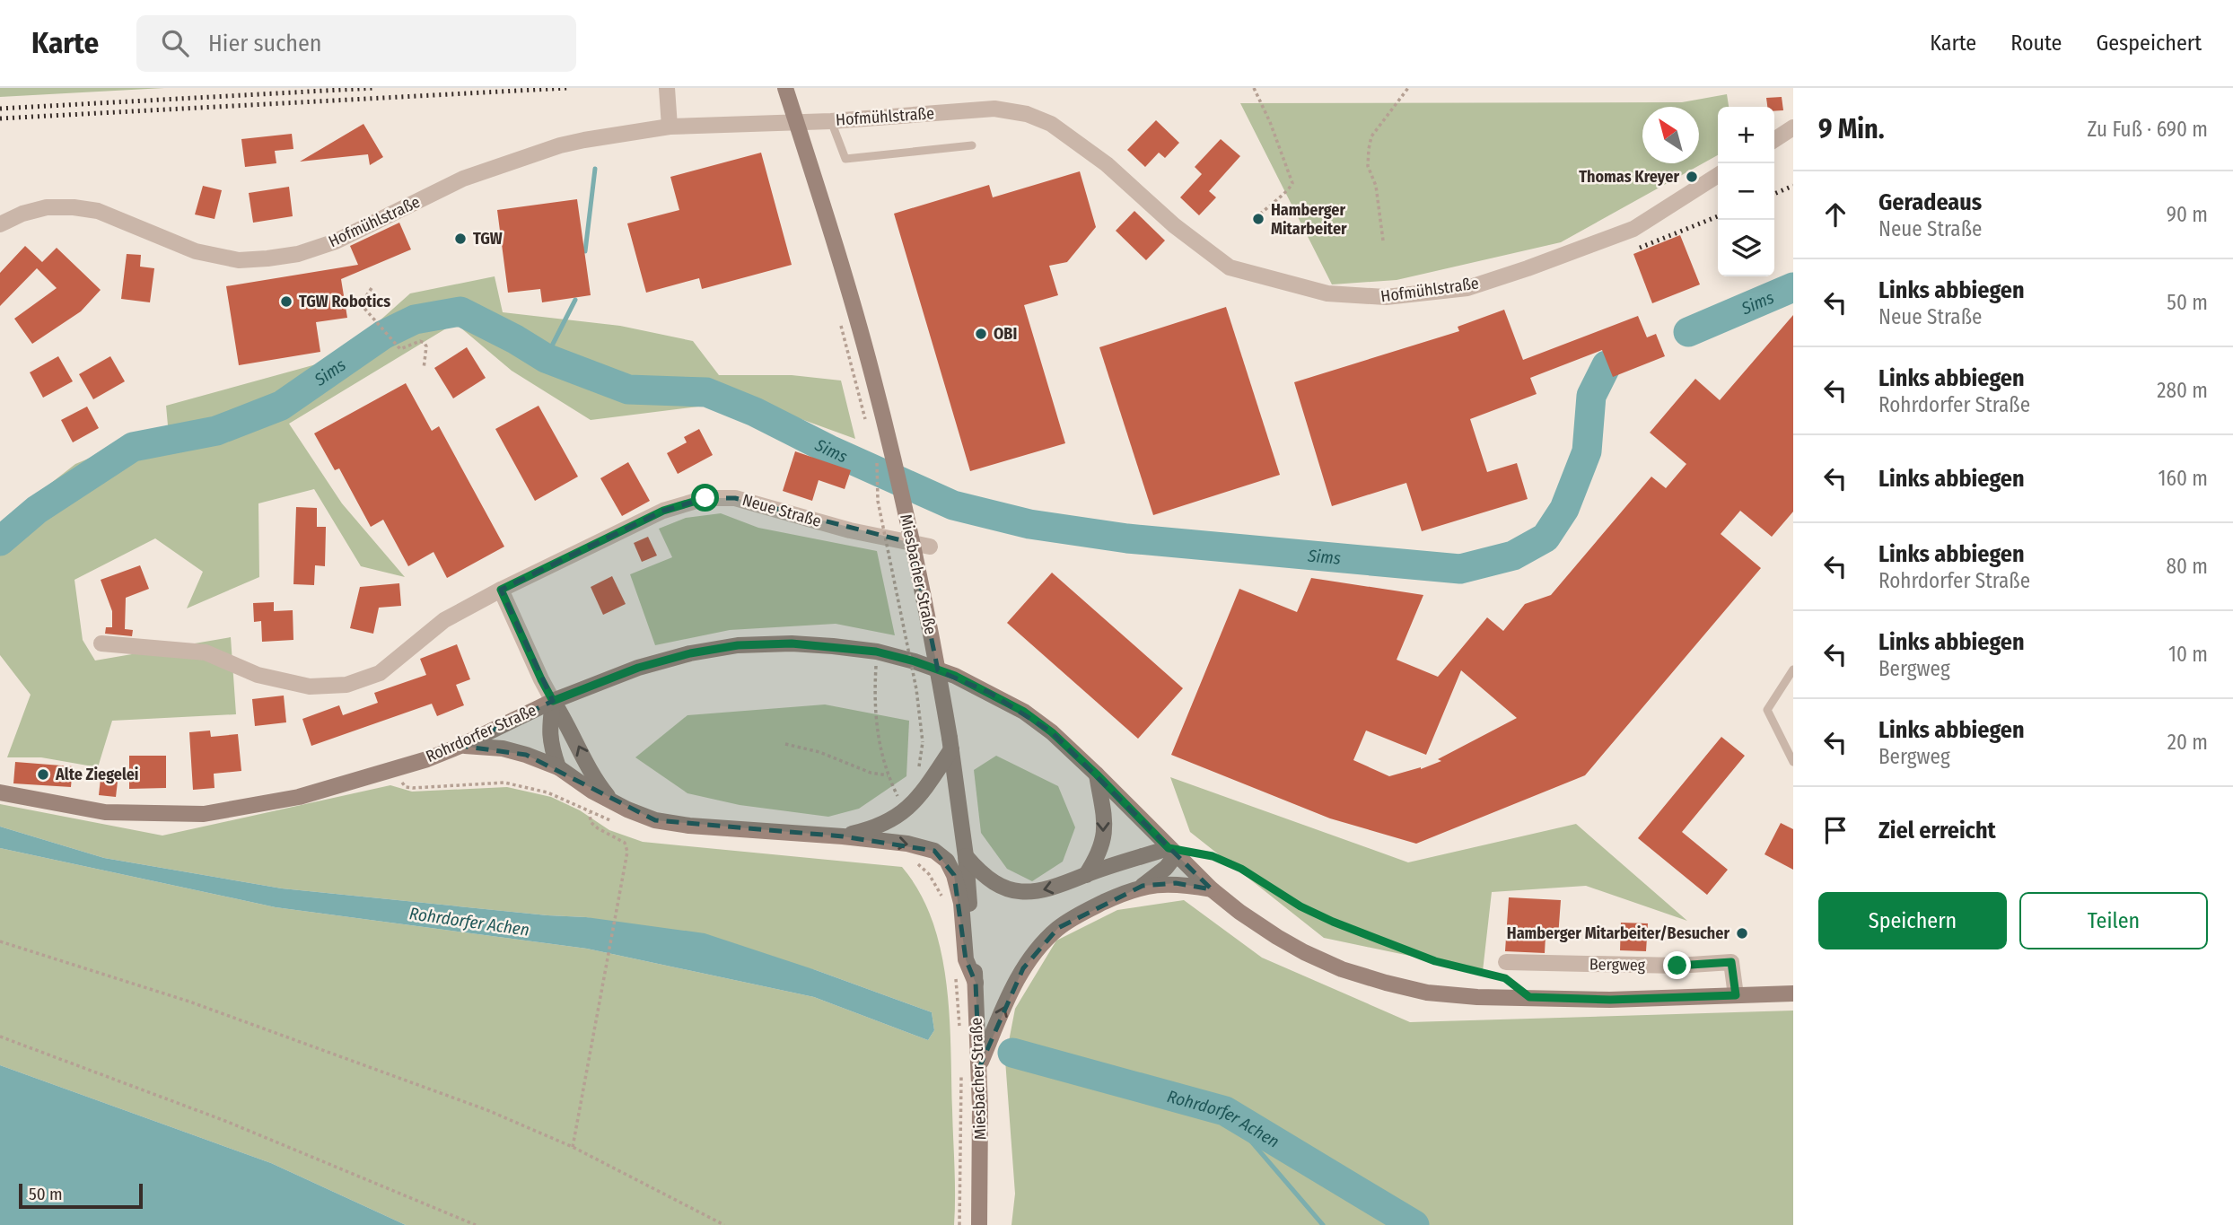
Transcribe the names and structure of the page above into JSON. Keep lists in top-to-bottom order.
{
  "streets": {
    "main road": ["Miesbacher Straße", "Rohrdorfer Straße"],
    "street": ["Hofmühlstraße", "Neue Straße", "Bergweg"]
  },
  "crossings": [
    ["Rohrdorfer Straße", "Bergweg"]
  ],
  "water": ["Sims", "Rohrdorfer Achen"],
  "places": [
    "Thomas Kreyer",
    "Hamberger Mitarbeiter",
    "TGW",
    "TGW Robotics",
    "OBI",
    "Alte Ziegelei",
    "Hamberger Mitarbeiter/Besucher"
  ],
  "scale_bar": "50 m",
  "north": "top left",
  "page": {
    "header": "Karte",
    "search": "Hier suchen",
    "nav": ["Karte", "Route", "Gespeichert"],
    "heading": ["9 Min.", "Zu Fuß · 690 m"],
    "map_buttons": ["+", "−"],
    "list": [
      ["Geradeaus", "Neue Straße", "90 m"],
      ["Links abbiegen", "Neue Straße", "50 m"],
      ["Links abbiegen", "Rohrdorfer Straße", "280 m"],
      ["Links abbiegen", "160 m"],
      ["Links abbiegen", "Rohrdorfer Straße", "80 m"],
      ["Links abbiegen", "Bergweg", "10 m"],
      ["Links abbiegen", "Bergweg", "20 m"],
      "Ziel erreicht"
    ],
    "buttons": ["Speichern", "Teilen"],
    "scale": "50 m"
  }
}
